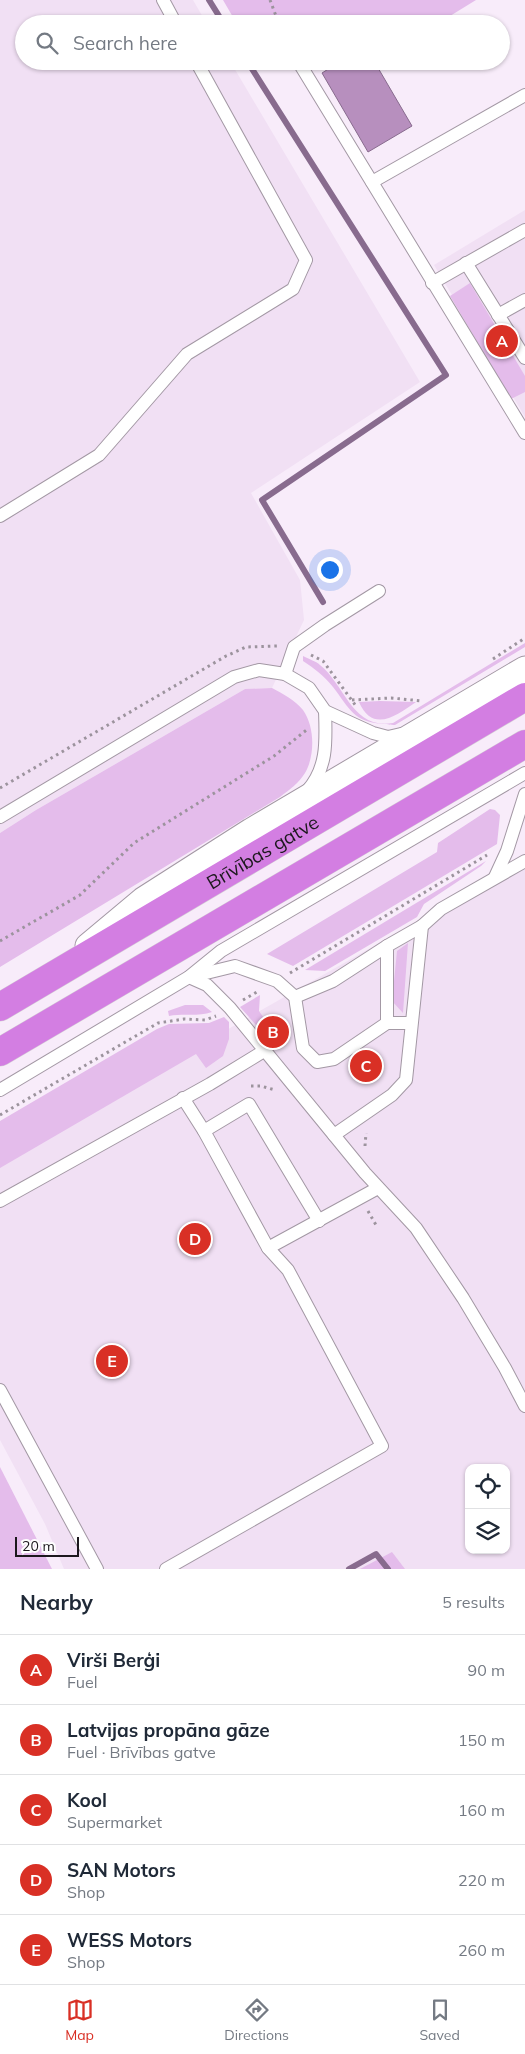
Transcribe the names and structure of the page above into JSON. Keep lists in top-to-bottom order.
{
  "streets": {
    "highway": ["Brīvības gatve"]
  },
  "scale_bar": "20 m",
  "page": {
    "search": "Search here",
    "pins": [
      "A",
      "B",
      "C",
      "D",
      "E"
    ],
    "scale": "20 m",
    "heading": ["Nearby", "5 results"],
    "list": [
      {
        "mark": "A",
        "name": "Virši Berģi",
        "note": "Fuel",
        "value": "90 m"
      },
      {
        "mark": "B",
        "name": "Latvijas propāna gāze",
        "note": "Fuel · Brīvības gatve",
        "value": "150 m"
      },
      {
        "mark": "C",
        "name": "Kool",
        "note": "Supermarket",
        "value": "160 m"
      },
      {
        "mark": "D",
        "name": "SAN Motors",
        "note": "Shop",
        "value": "220 m"
      },
      {
        "mark": "E",
        "name": "WESS Motors",
        "note": "Shop",
        "value": "260 m"
      }
    ],
    "nav": ["Map", "Directions", "Saved"]
  }
}
